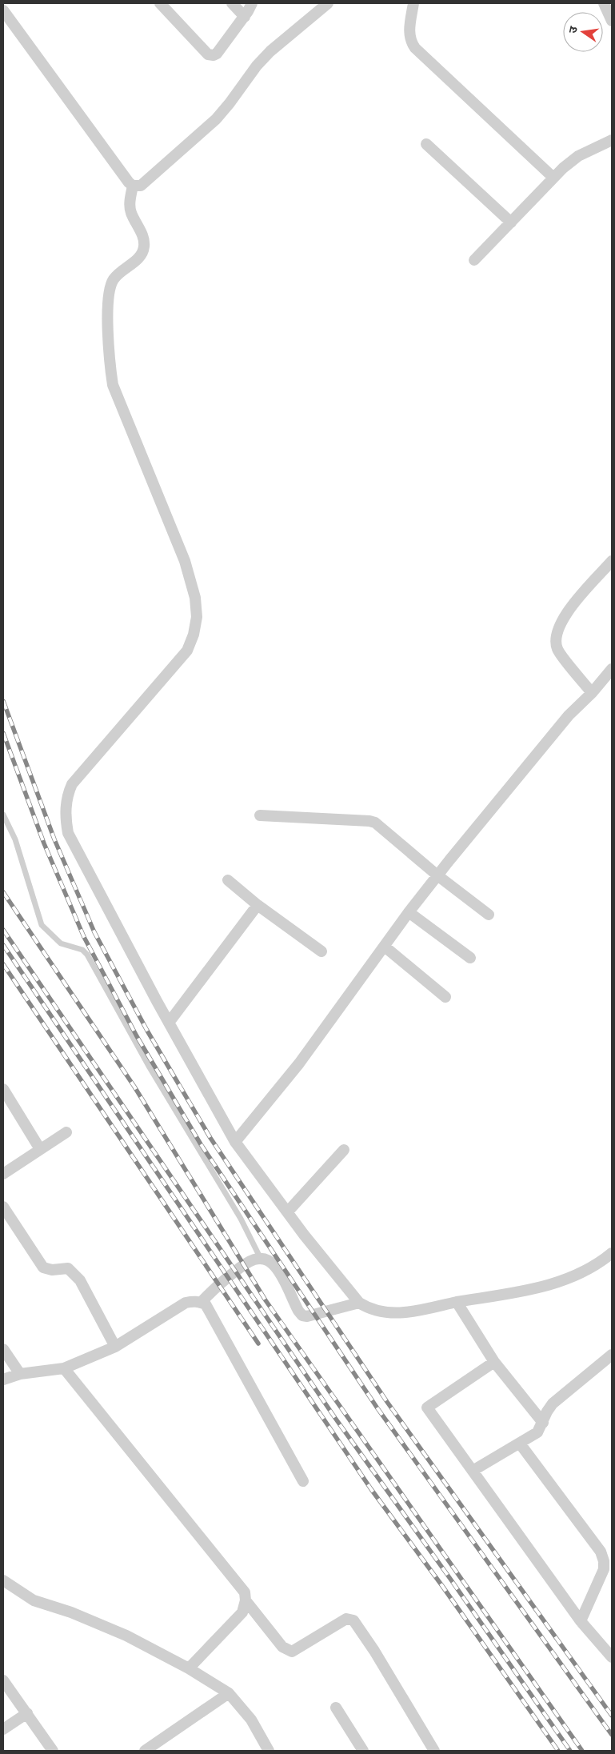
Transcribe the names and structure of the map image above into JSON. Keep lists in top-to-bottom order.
{
  "north": "left"
}
